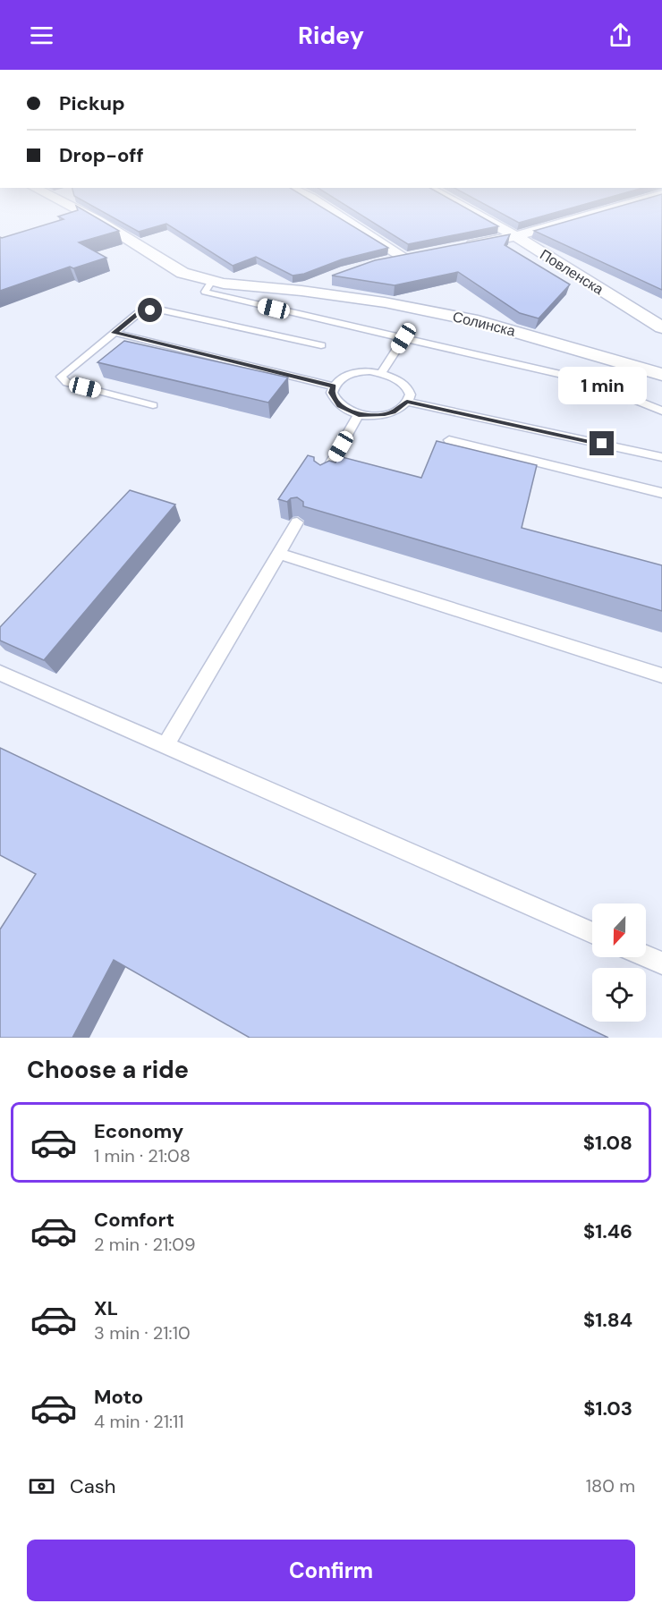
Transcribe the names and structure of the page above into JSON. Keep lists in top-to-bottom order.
{
  "streets": {
    "street": ["Повленска", "Солинска"]
  },
  "north": "bottom",
  "page": {
    "header": "Ridey",
    "banner": ["Pickup", "Drop-off"],
    "bubble": "1 min",
    "heading": "Choose a ride",
    "list": [
      {
        "name": "Economy",
        "note": "1 min · 21:08",
        "value": "$1.08"
      },
      {
        "name": "Comfort",
        "note": "2 min · 21:09",
        "value": "$1.46"
      },
      {
        "name": "XL",
        "note": "3 min · 21:10",
        "value": "$1.84"
      },
      {
        "name": "Moto",
        "note": "4 min · 21:11",
        "value": "$1.03"
      }
    ],
    "pay": ["Cash", "180 m"],
    "buttons": "Confirm"
  }
}
